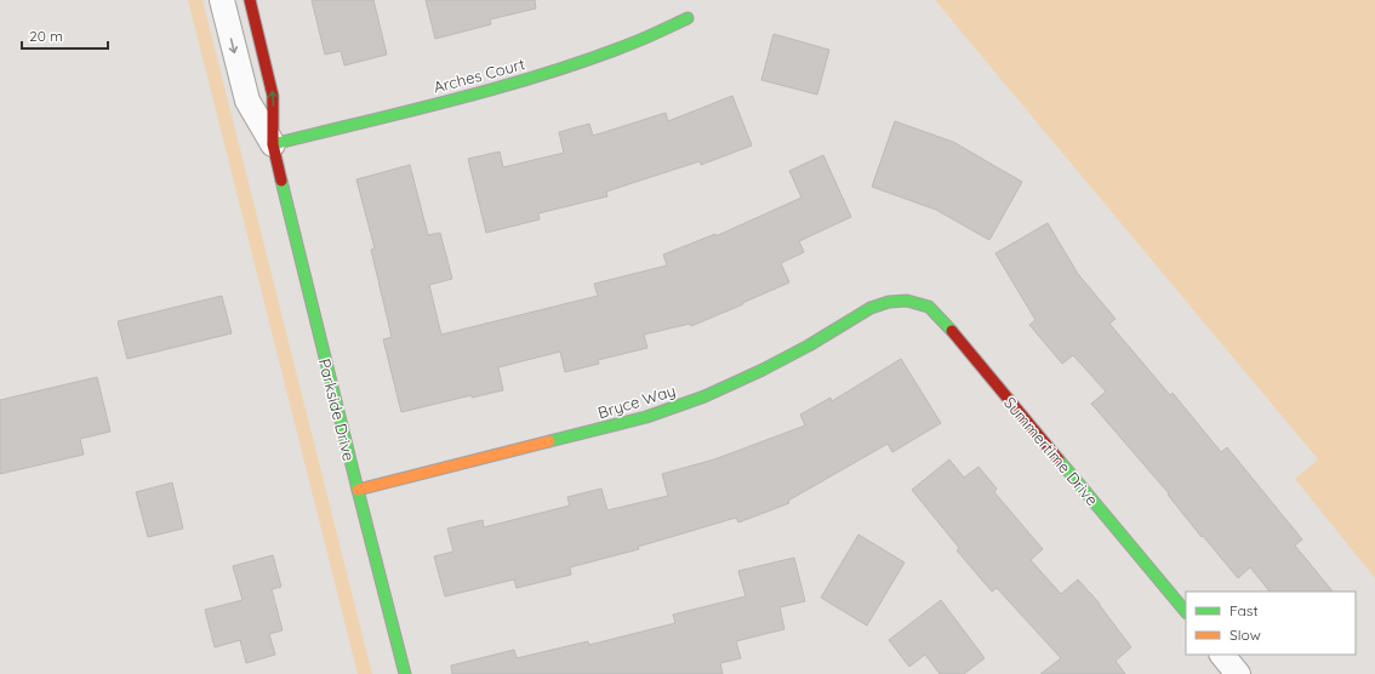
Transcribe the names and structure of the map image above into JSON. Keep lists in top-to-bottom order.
{
  "streets": {
    "street": [
      "Arches Court",
      "Bryce Way",
      "Parkside Drive",
      "Summertime Drive"
    ]
  },
  "crossings": [
    ["Arches Court", "Parkside Drive"],
    ["Bryce Way", "Parkside Drive"],
    ["Bryce Way", "Summertime Drive"]
  ],
  "legend": ["Fast", "Slow"],
  "scale_bar": "20 m"
}
